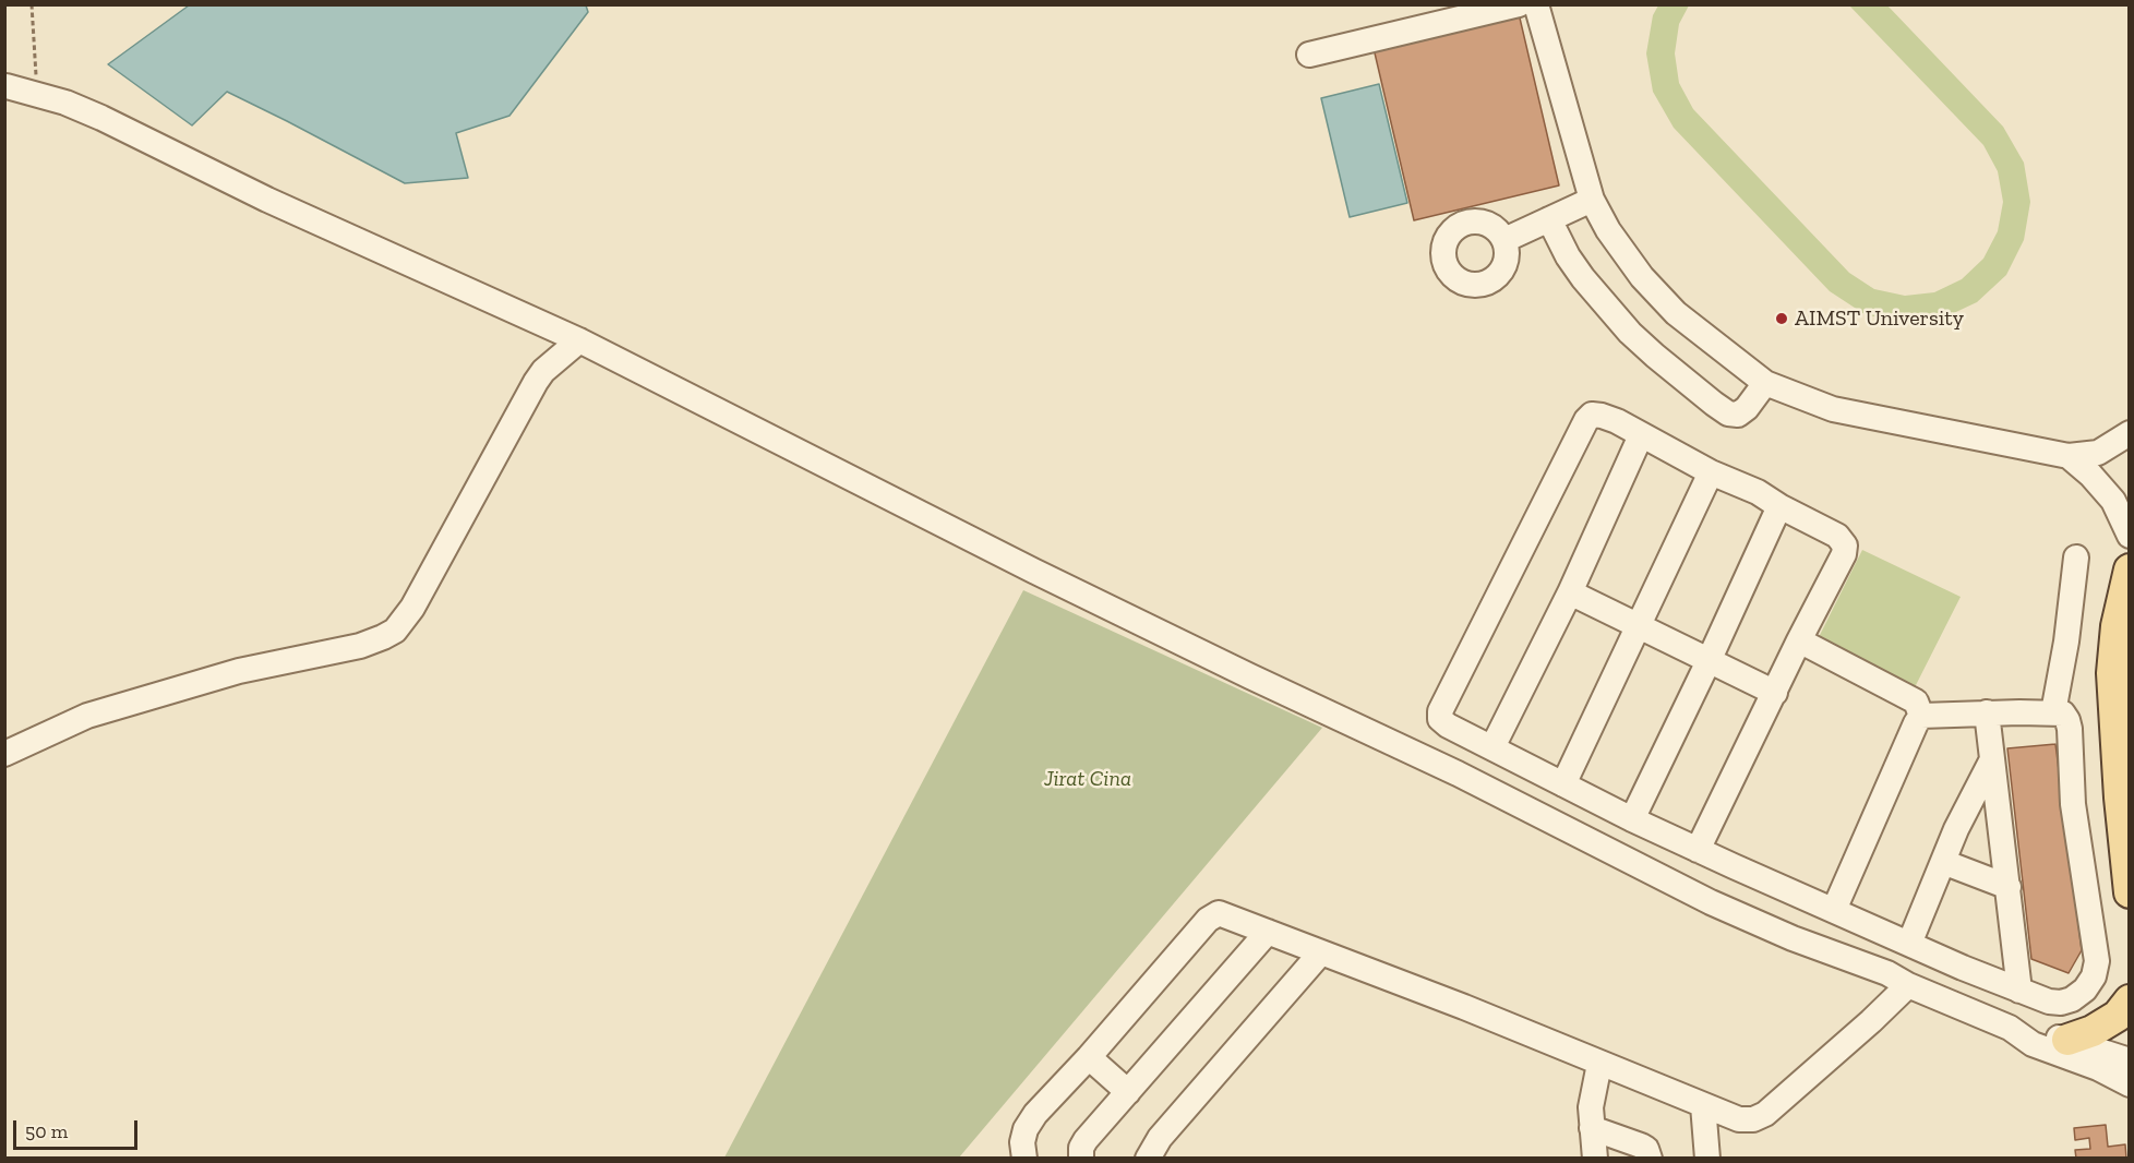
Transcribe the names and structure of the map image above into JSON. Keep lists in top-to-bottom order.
{
  "parks": ["Jirat Cina"],
  "places": ["AIMST University"],
  "scale_bar": "50 m"
}
